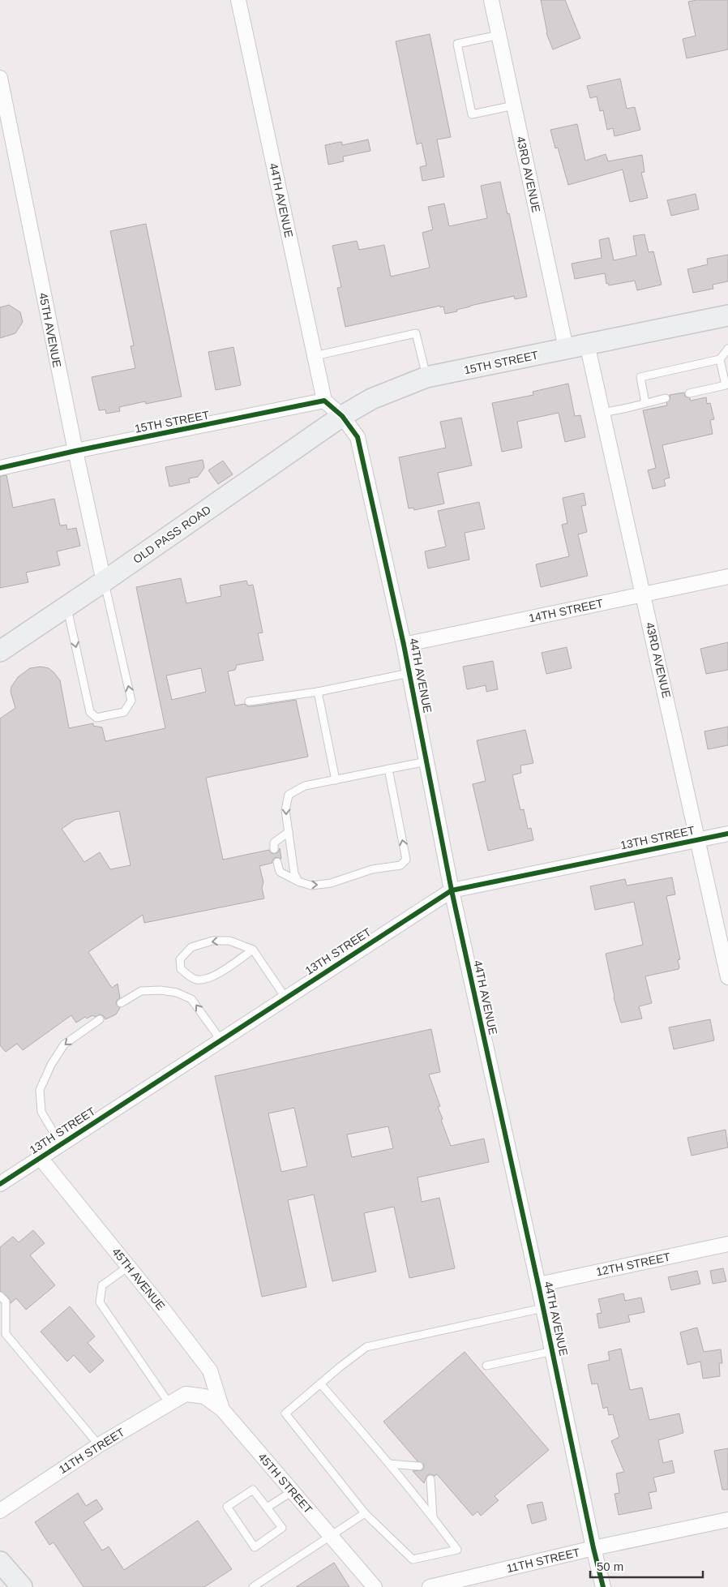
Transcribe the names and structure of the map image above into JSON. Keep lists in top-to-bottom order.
{
  "streets": {
    "main road": ["15TH STREET", "OLD PASS ROAD"],
    "street": [
      "43RD AVENUE",
      "44TH AVENUE",
      "45TH AVENUE",
      "14TH STREET",
      "13TH STREET",
      "12TH STREET",
      "11TH STREET",
      "45TH STREET"
    ]
  },
  "crossings": [
    ["43RD AVENUE", "15TH STREET"],
    ["43RD AVENUE", "14TH STREET"],
    ["43RD AVENUE", "13TH STREET"],
    ["44TH AVENUE", "15TH STREET"],
    ["44TH AVENUE", "OLD PASS ROAD"],
    ["44TH AVENUE", "14TH STREET"],
    ["44TH AVENUE", "13TH STREET"],
    ["44TH AVENUE", "12TH STREET"],
    ["44TH AVENUE", "11TH STREET"],
    ["45TH AVENUE", "15TH STREET"],
    ["45TH AVENUE", "OLD PASS ROAD"],
    ["45TH AVENUE", "13TH STREET"],
    ["45TH AVENUE", "45TH STREET"],
    ["15TH STREET", "OLD PASS ROAD"],
    ["11TH STREET", "45TH STREET"]
  ],
  "scale_bar": "50 m"
}
